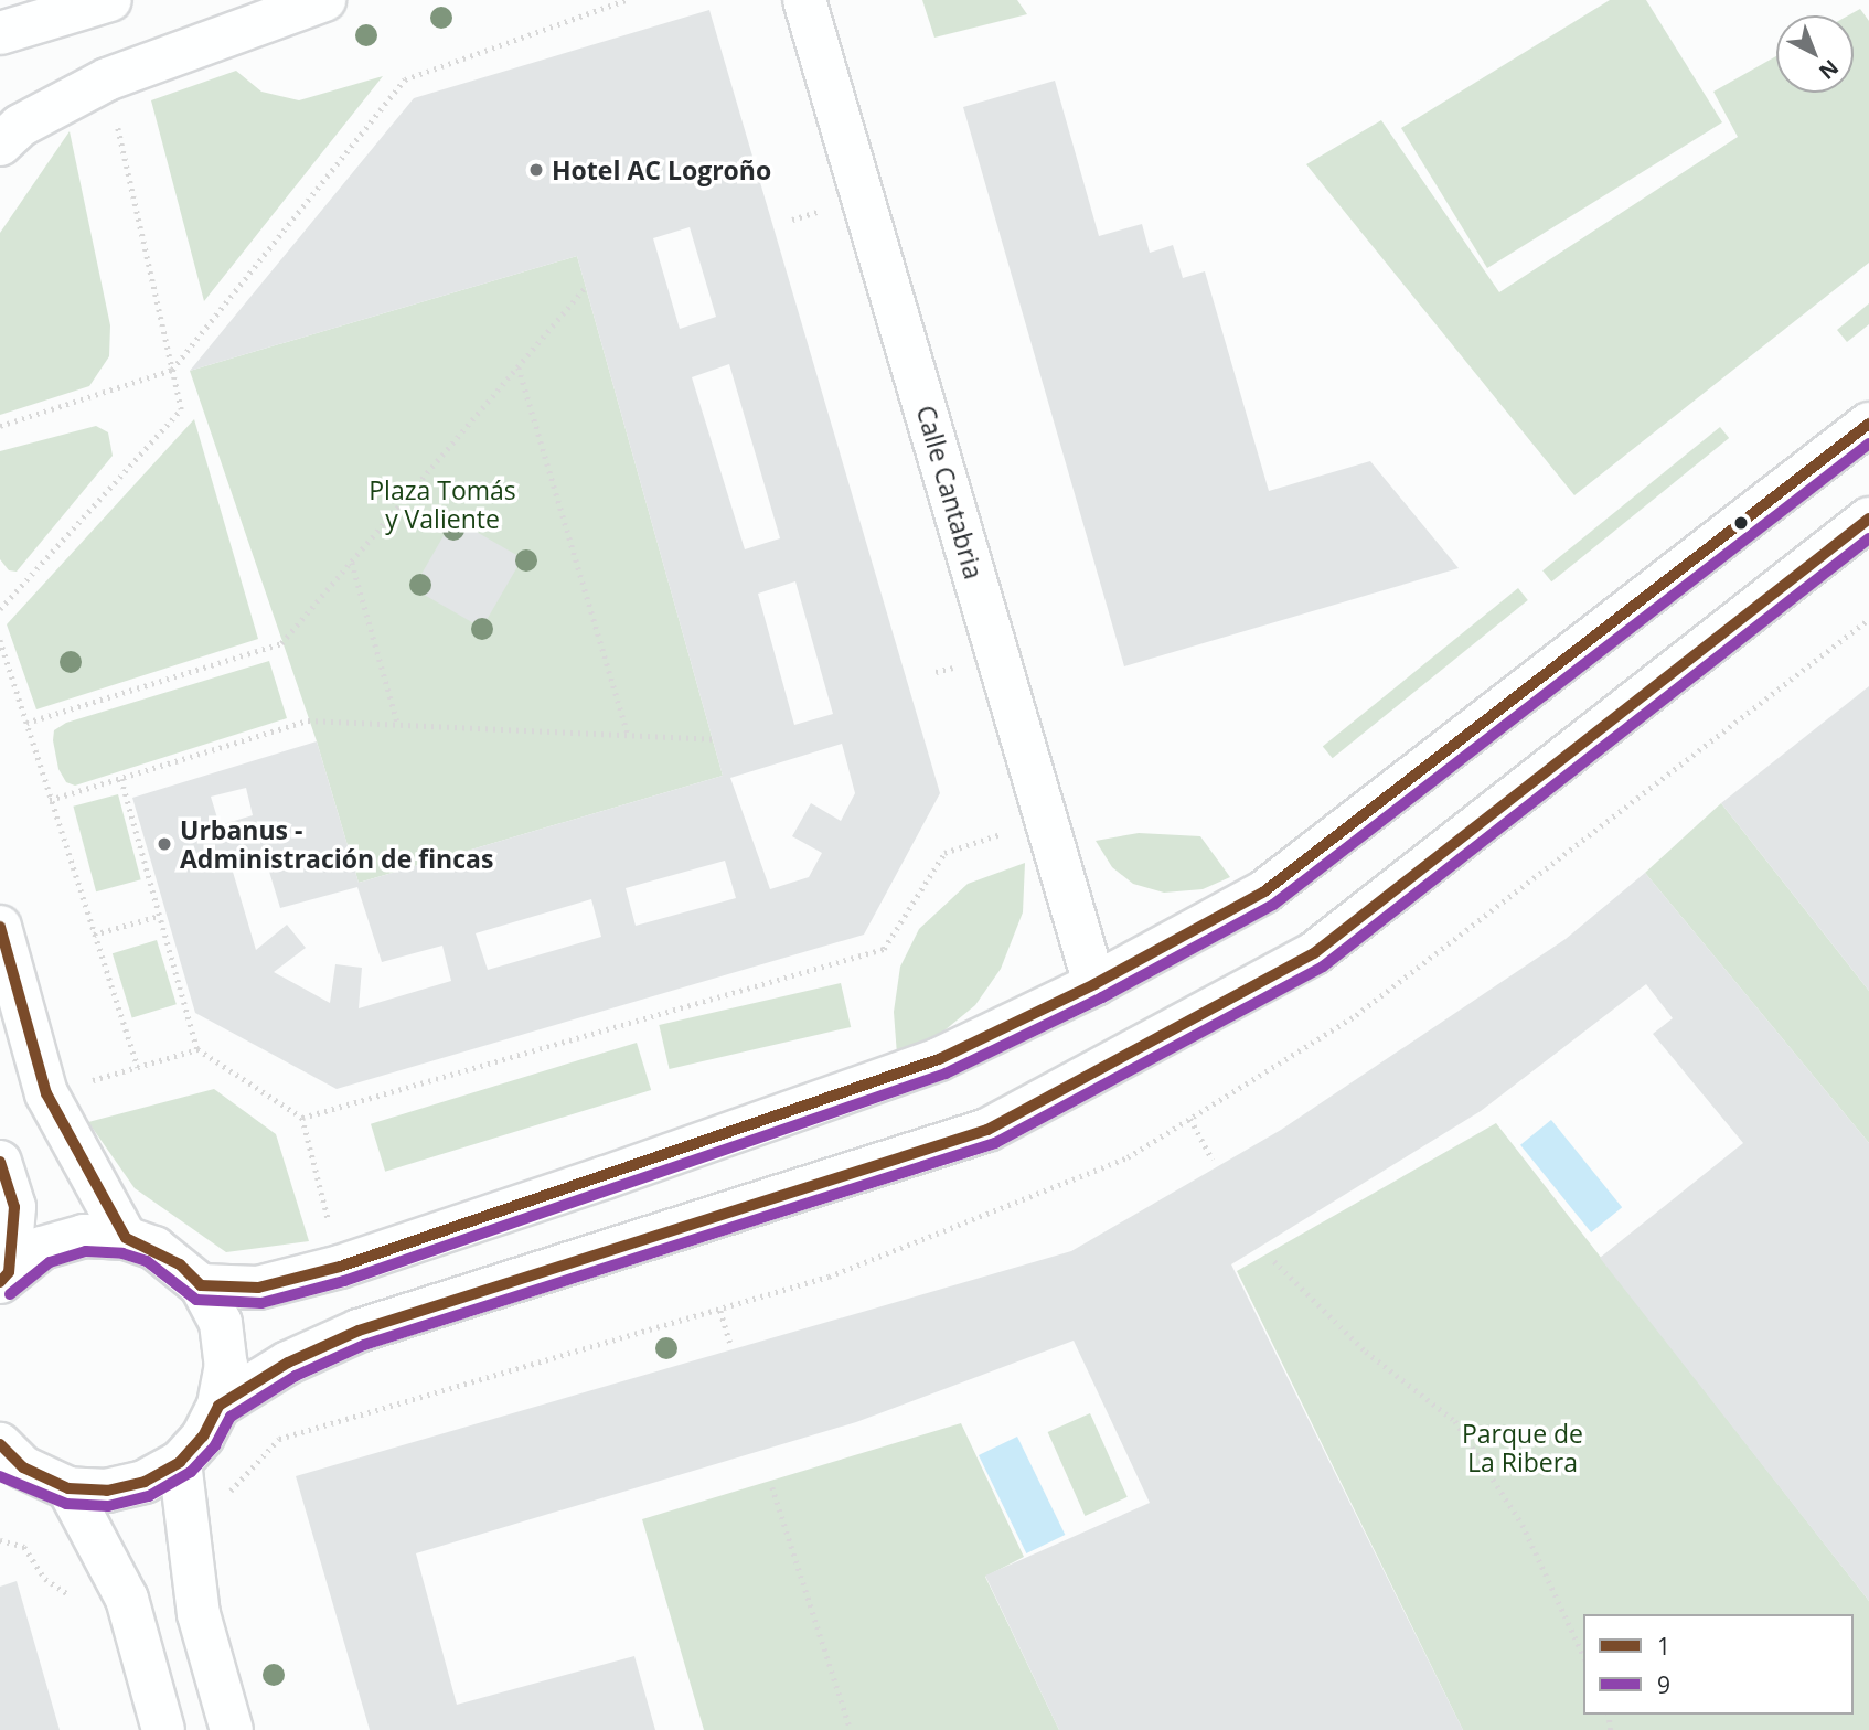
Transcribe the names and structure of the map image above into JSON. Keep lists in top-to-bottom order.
{
  "streets": {
    "street": ["Calle Cantabria"]
  },
  "parks": ["Plaza Tomás y Valiente", "Parque de La Ribera"],
  "places": ["Hotel AC Logroño", "Urbanus - Administración de fincas"],
  "lines": ["transit line 1", "transit line 9"],
  "legend": ["1", "9"],
  "north": "bottom right"
}
